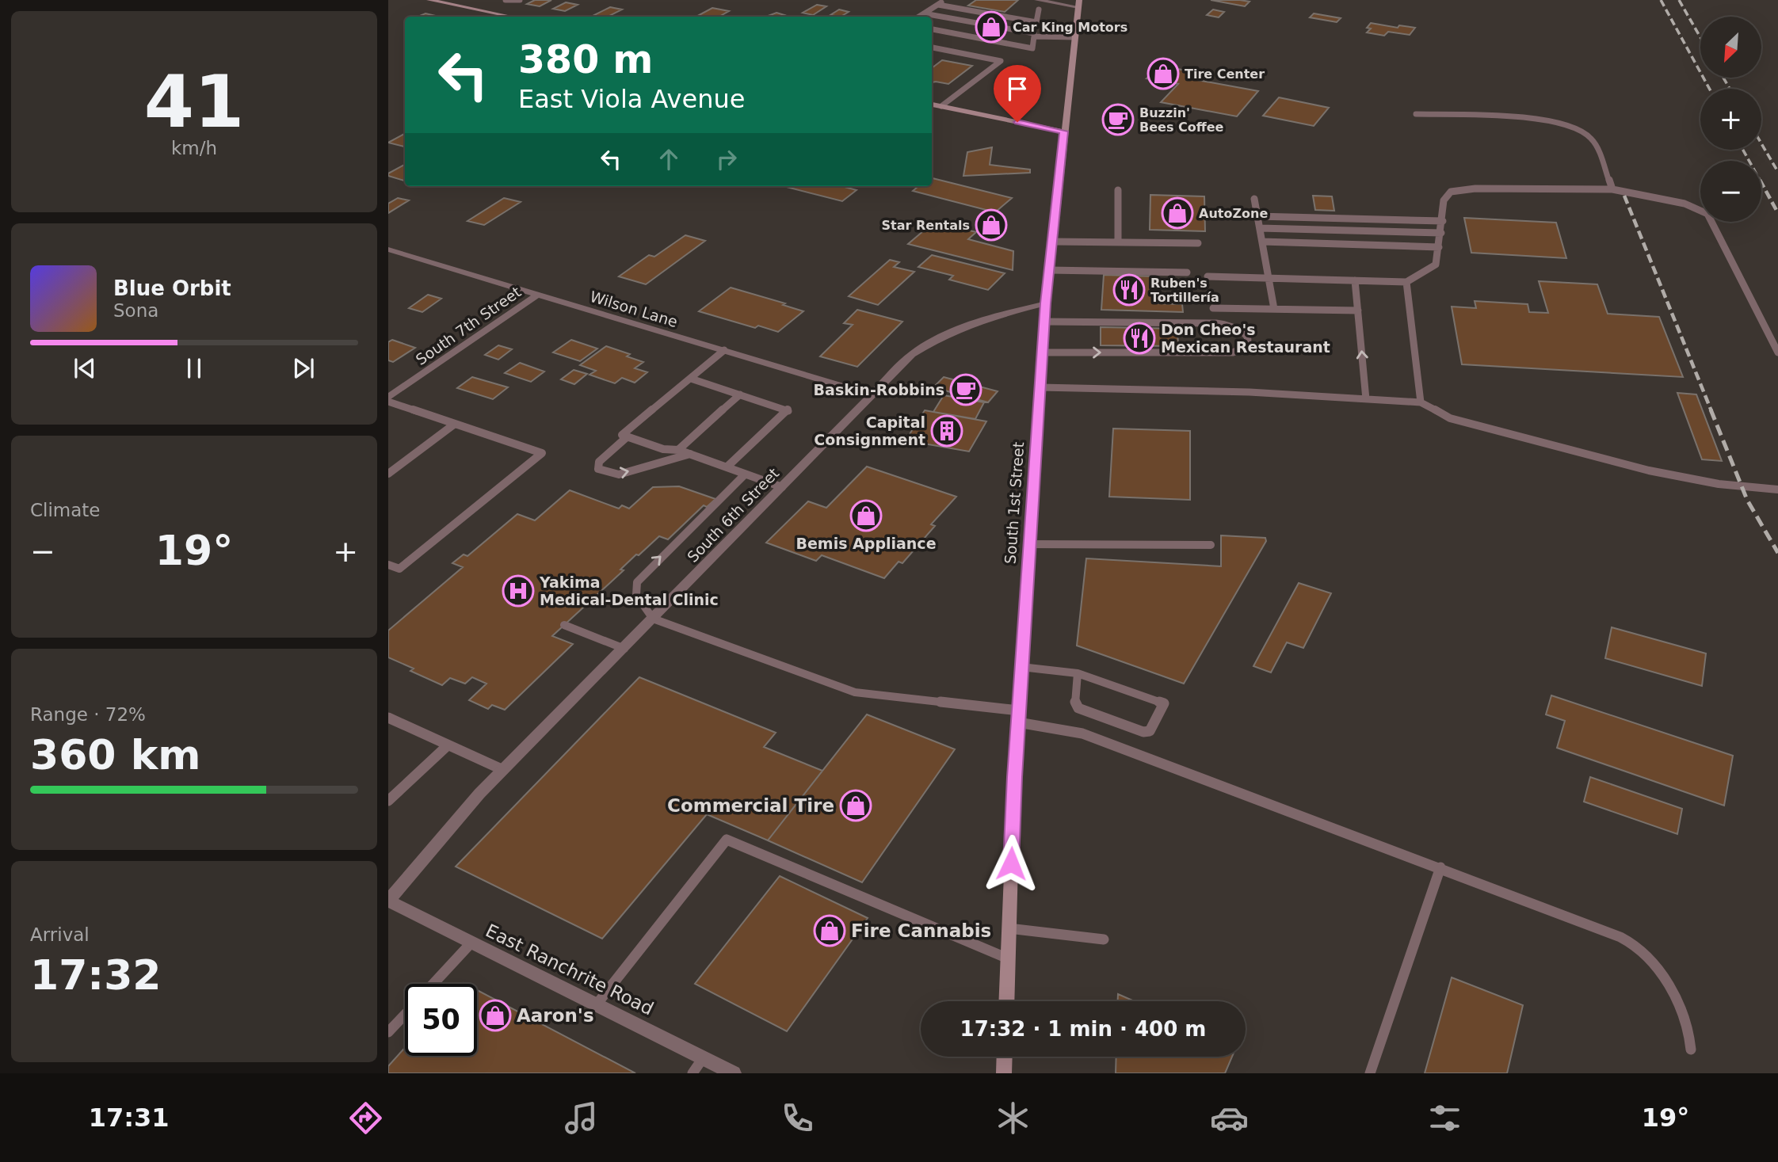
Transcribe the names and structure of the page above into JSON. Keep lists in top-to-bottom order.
{
  "streets": {
    "main road": ["South 1st Street"],
    "street": [
      "Wilson Lane",
      "South 7th Street",
      "South 6th Street",
      "East Ranchrite Road"
    ]
  },
  "crossings": [
    ["Wilson Lane", "South 7th Street"],
    ["Wilson Lane", "South 6th Street"],
    ["South 1st Street", "South 6th Street"],
    ["South 6th Street", "East Ranchrite Road"]
  ],
  "places": {
    "shop": [
      "Car King Motors",
      "Tire Center",
      "AutoZone",
      "Star Rentals",
      "Bemis Appliance",
      "Commercial Tire",
      "Fire Cannabis",
      "Aaron's"
    ],
    "cafe": ["Buzzin' Bees Coffee", "Baskin-Robbins"],
    "restaurant": ["Ruben's Tortillería", "Don Cheo's Mexican Restaurant"],
    "building": ["Capital Consignment"],
    "hospital": ["Yakima Medical-Dental Clinic"]
  },
  "north": "bottom left",
  "page": {
    "tile": [
      ["41", "km/h"],
      "Climate",
      ["Range · 72%", "360 km"],
      ["Arrival", "17:32"]
    ],
    "map_buttons": ["+", "−"],
    "turn": ["380 m", "East Viola Avenue"],
    "song": ["Blue Orbit", "Sona"],
    "heat": ["−", "19°", "+"],
    "limit": "50",
    "trip": "17:32 · 1 min · 400 m",
    "tabs": ["17:31", "19°"]
  }
}
